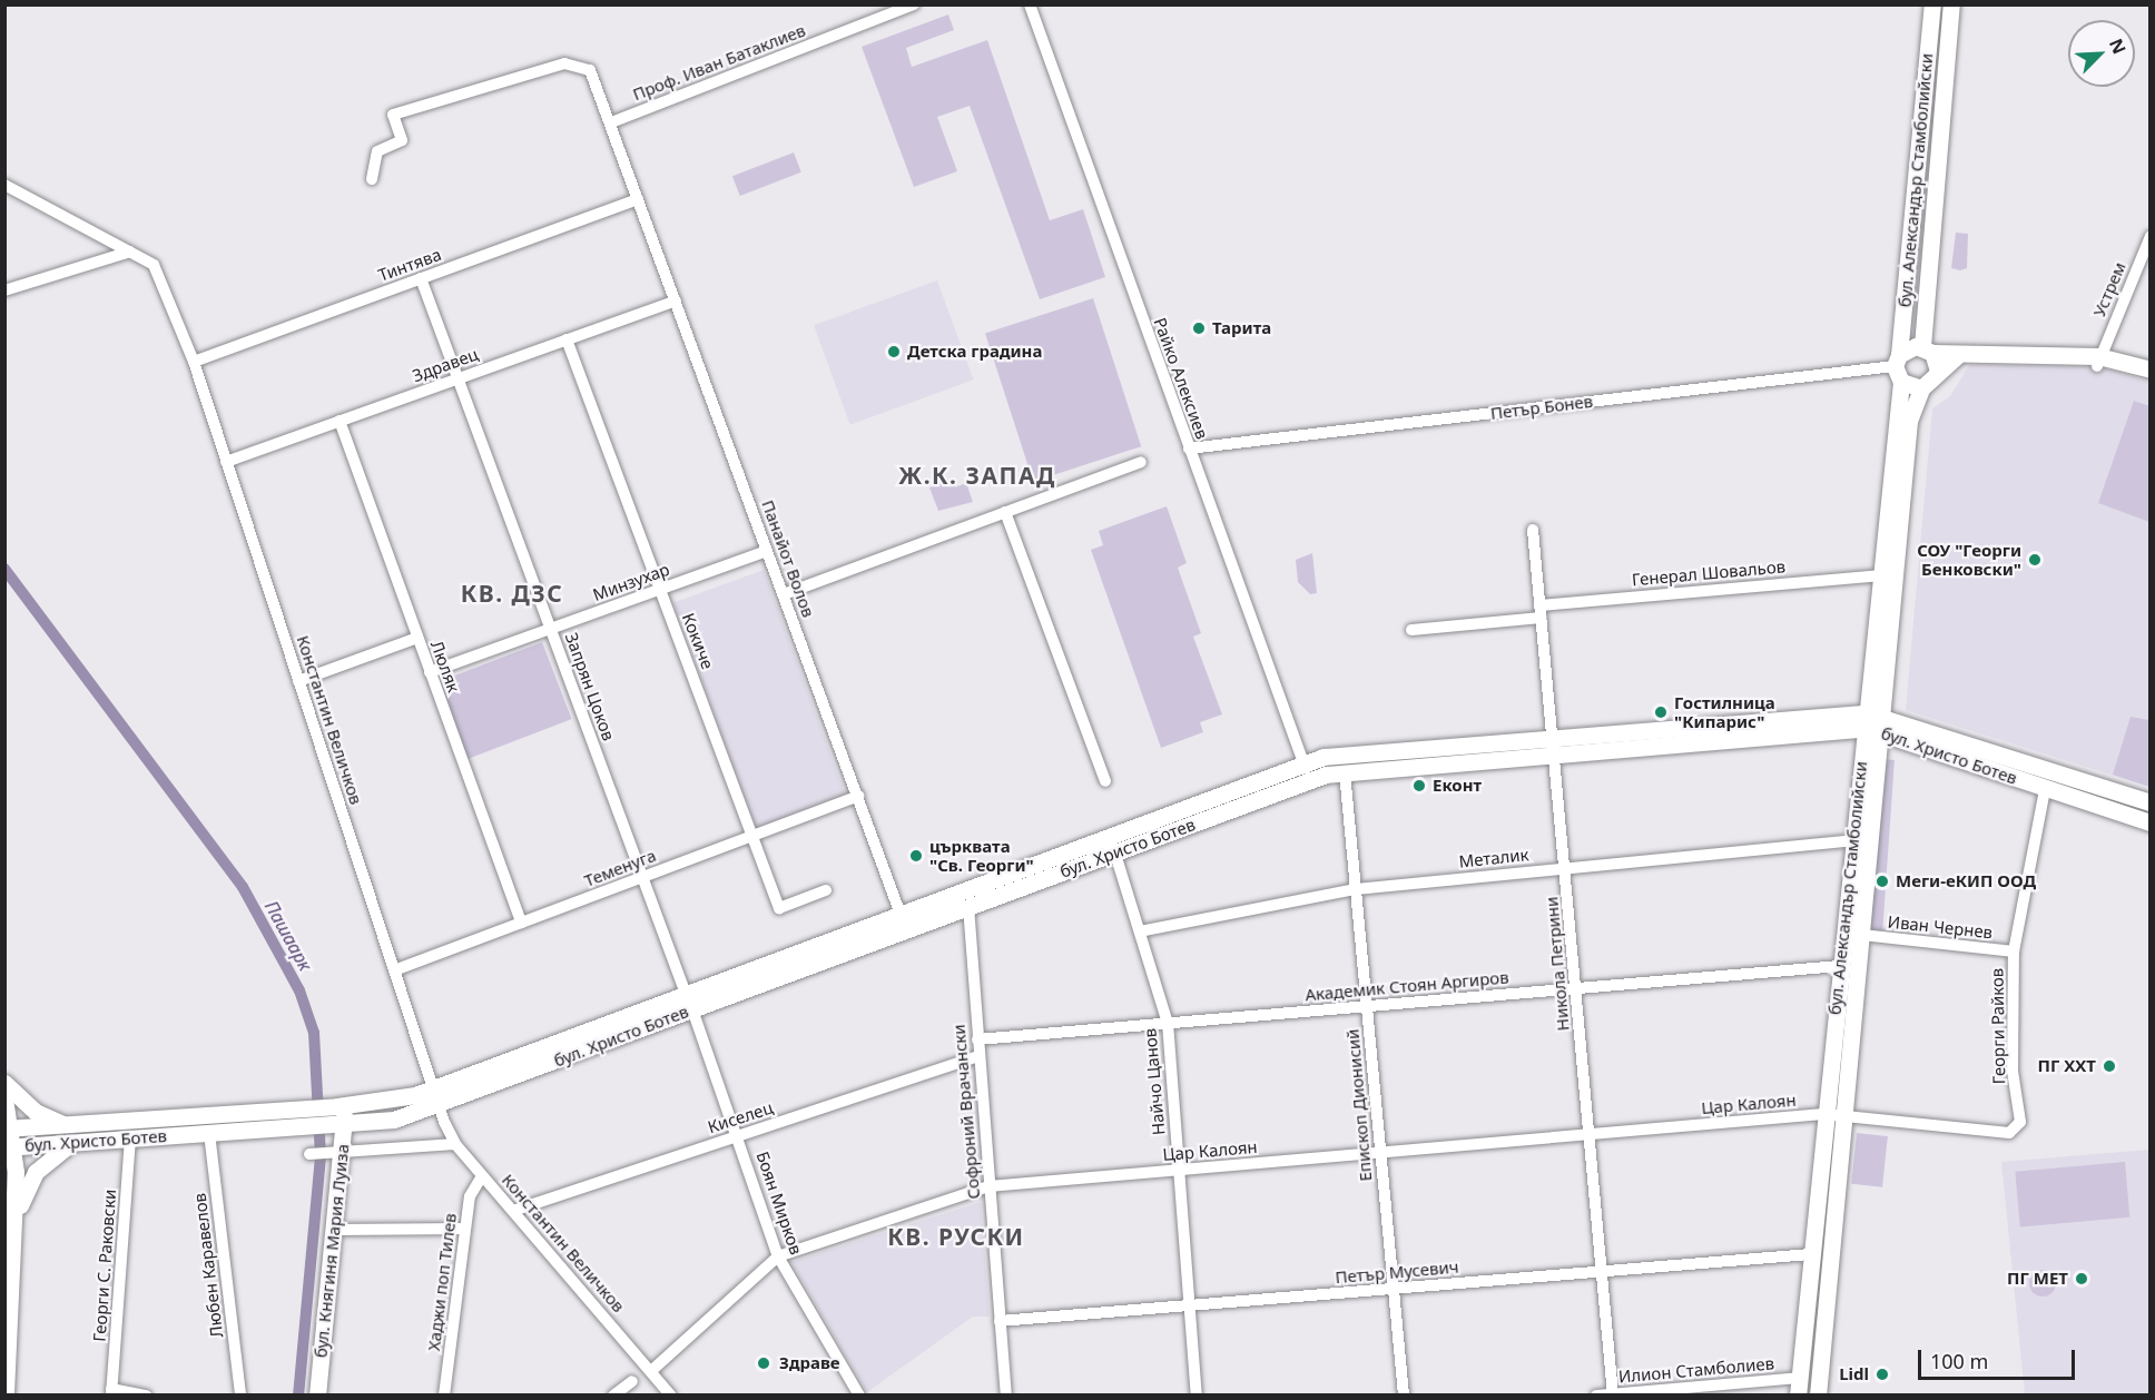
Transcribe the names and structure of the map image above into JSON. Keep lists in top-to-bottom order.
{
  "streets": {
    "main road": ["бул. Александър Стамболийски", "бул. Христо Ботев", "бул. Княгиня Мария Луиза"],
    "street": [
      "Проф. Иван Батаклиев",
      "Тинтява",
      "Устрем",
      "Здравец",
      "Райко Алексиев",
      "Петър Бонев",
      "Панайот Волов",
      "Генерал Шовальов",
      "Минзухар",
      "Кокиче",
      "Люляк",
      "Запрян Цоков",
      "Константин Величков",
      "Металик",
      "Теменуга",
      "Иван Чернев",
      "Никола Петрини",
      "Академик Стоян Аргиров",
      "Георги Райков",
      "Найчо Цанов",
      "Цар Калоян",
      "Епископ Дионисий",
      "Софроний Врачански",
      "Киселец",
      "Боян Мирков",
      "Георги С. Раковски",
      "Любен Каравелов",
      "Петър Мусевич",
      "Хаджи поп Тилев",
      "Илион Стамболиев"
    ]
  },
  "crossings": [
    ["бул. Александър Стамболийски", "Петър Бонев"],
    ["бул. Александър Стамболийски", "Генерал Шовальов"],
    ["бул. Александър Стамболийски", "бул. Христо Ботев"],
    ["бул. Александър Стамболийски", "Металик"],
    ["бул. Александър Стамболийски", "Иван Чернев"],
    ["бул. Александър Стамболийски", "Академик Стоян Аргиров"],
    ["бул. Александър Стамболийски", "Георги Райков"],
    ["бул. Александър Стамболийски", "Цар Калоян"],
    ["бул. Александър Стамболийски", "Петър Мусевич"],
    ["бул. Александър Стамболийски", "Илион Стамболиев"],
    ["Тинтява", "Панайот Волов"],
    ["Тинтява", "Запрян Цоков"],
    ["Тинтява", "Константин Величков"],
    ["Здравец", "Панайот Волов"],
    ["Здравец", "Кокиче"],
    ["Здравец", "Люляк"],
    ["Здравец", "Запрян Цоков"],
    ["Здравец", "Константин Величков"],
    ["Райко Алексиев", "Петър Бонев"],
    ["Райко Алексиев", "бул. Христо Ботев"],
    ["Панайот Волов", "Минзухар"],
    ["Панайот Волов", "бул. Христо Ботев"],
    ["Панайот Волов", "Теменуга"],
    ["Генерал Шовальов", "Никола Петрини"],
    ["Минзухар", "Кокиче"],
    ["Минзухар", "Люляк"],
    ["Минзухар", "Запрян Цоков"],
    ["Кокиче", "Теменуга"],
    ["Люляк", "Теменуга"],
    ["Запрян Цоков", "бул. Христо Ботев"],
    ["Запрян Цоков", "Теменуга"],
    ["Запрян Цоков", "Боян Мирков"],
    ["Константин Величков", "бул. Христо Ботев"],
    ["Константин Величков", "Теменуга"],
    ["Константин Величков", "Цар Калоян"],
    ["Константин Величков", "Киселец"],
    ["Константин Величков", "Хаджи поп Тилев"],
    ["бул. Христо Ботев", "Никола Петрини"],
    ["бул. Христо Ботев", "Георги Райков"],
    ["бул. Христо Ботев", "Найчо Цанов"],
    ["бул. Христо Ботев", "Епископ Дионисий"],
    ["бул. Христо Ботев", "Софроний Врачански"],
    ["бул. Христо Ботев", "Боян Мирков"],
    ["бул. Христо Ботев", "бул. Княгиня Мария Луиза"],
    ["бул. Христо Ботев", "Георги С. Раковски"],
    ["бул. Христо Ботев", "Любен Каравелов"],
    ["Металик", "Никола Петрини"],
    ["Металик", "Найчо Цанов"],
    ["Металик", "Епископ Дионисий"],
    ["Иван Чернев", "Георги Райков"],
    ["Никола Петрини", "Академик Стоян Аргиров"],
    ["Никола Петрини", "Цар Калоян"],
    ["Никола Петрини", "Петър Мусевич"],
    ["Никола Петрини", "Илион Стамболиев"],
    ["Академик Стоян Аргиров", "Найчо Цанов"],
    ["Академик Стоян Аргиров", "Епископ Дионисий"],
    ["Академик Стоян Аргиров", "Софроний Врачански"],
    ["Георги Райков", "Цар Калоян"],
    ["Найчо Цанов", "Цар Калоян"],
    ["Найчо Цанов", "Петър Мусевич"],
    ["Цар Калоян", "Епископ Дионисий"],
    ["Цар Калоян", "Софроний Врачански"],
    ["Цар Калоян", "Боян Мирков"],
    ["Епископ Дионисий", "Петър Мусевич"],
    ["Софроний Врачански", "Киселец"],
    ["Софроний Врачански", "Петър Мусевич"],
    ["Киселец", "Боян Мирков"]
  ],
  "districts": ["Ж.К. ЗАПАД", "КВ. ДЗС", "КВ. РУСКИ"],
  "water": ["Пашаарк"],
  "places": [
    "Тарита",
    "Детска градина",
    "СОУ \"Георги Бенковски\"",
    "Гостилница \"Кипарис\"",
    "Еконт",
    "църквата \"Св. Георги\"",
    "Меги-еКИП ООД",
    "ПГ ХХТ",
    "ПГ МЕТ",
    "Здраве",
    "Lidl"
  ],
  "scale_bar": "100 m",
  "north": "top right"
}
